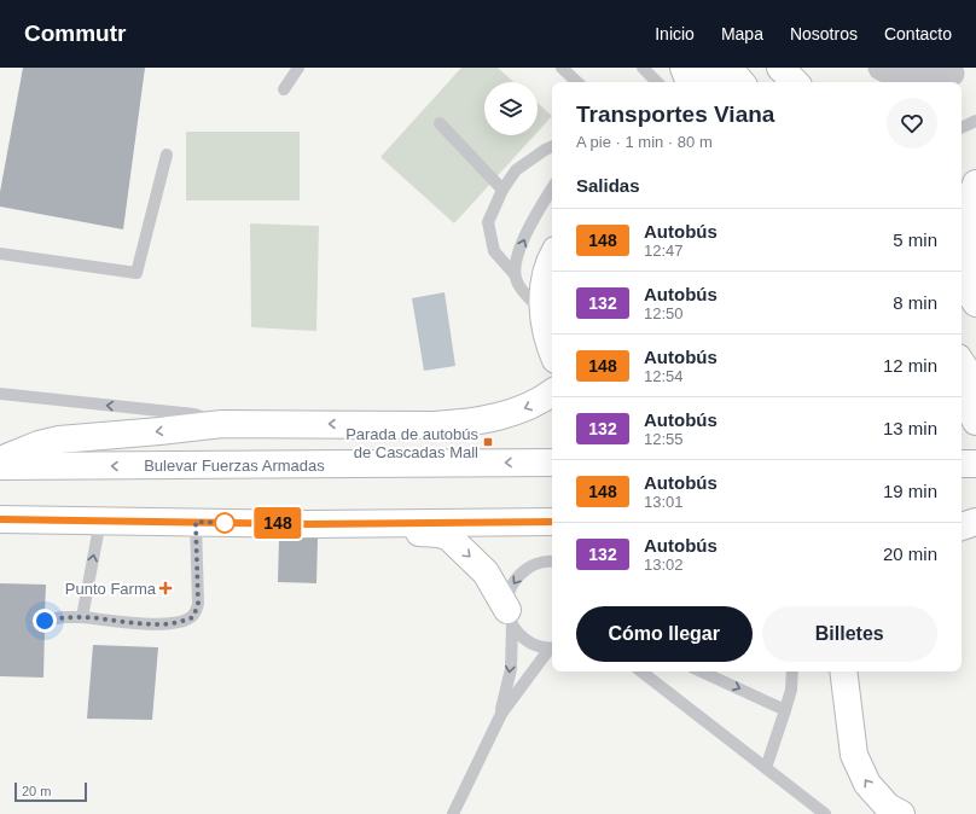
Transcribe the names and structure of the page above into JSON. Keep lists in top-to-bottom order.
{
  "streets": {
    "main road": ["Bulevar Fuerzas Armadas"]
  },
  "places": {
    "transit": ["Parada de autobús de Cascadas Mall"],
    "health": ["Punto Farma"]
  },
  "lines": ["bus line 148"],
  "scale_bar": "20 m",
  "page": {
    "header": "Commutr",
    "nav": [
      "Inicio",
      "Mapa",
      "Nosotros",
      "Contacto"
    ],
    "on_map": "148",
    "heading": [
      ["Transportes Viana", "A pie · 1 min · 80 m"],
      "Salidas"
    ],
    "list": [
      {
        "mark": "148",
        "name": "Autobús",
        "note": "12:47",
        "value": "5 min"
      },
      {
        "mark": "132",
        "name": "Autobús",
        "note": "12:50",
        "value": "8 min"
      },
      {
        "mark": "148",
        "name": "Autobús",
        "note": "12:54",
        "value": "12 min"
      },
      {
        "mark": "132",
        "name": "Autobús",
        "note": "12:55",
        "value": "13 min"
      },
      {
        "mark": "148",
        "name": "Autobús",
        "note": "13:01",
        "value": "19 min"
      },
      {
        "mark": "132",
        "name": "Autobús",
        "note": "13:02",
        "value": "20 min"
      }
    ],
    "buttons": ["Cómo llegar", "Billetes"],
    "scale": "20 m"
  }
}
